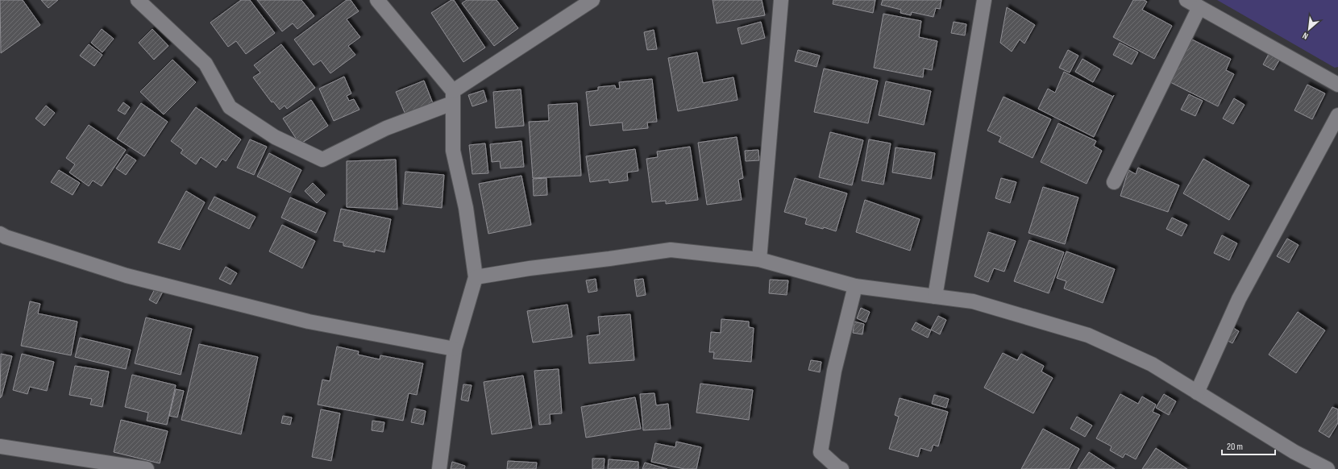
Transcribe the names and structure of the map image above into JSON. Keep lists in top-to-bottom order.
{
  "scale_bar": "20 m",
  "north": "bottom left"
}
